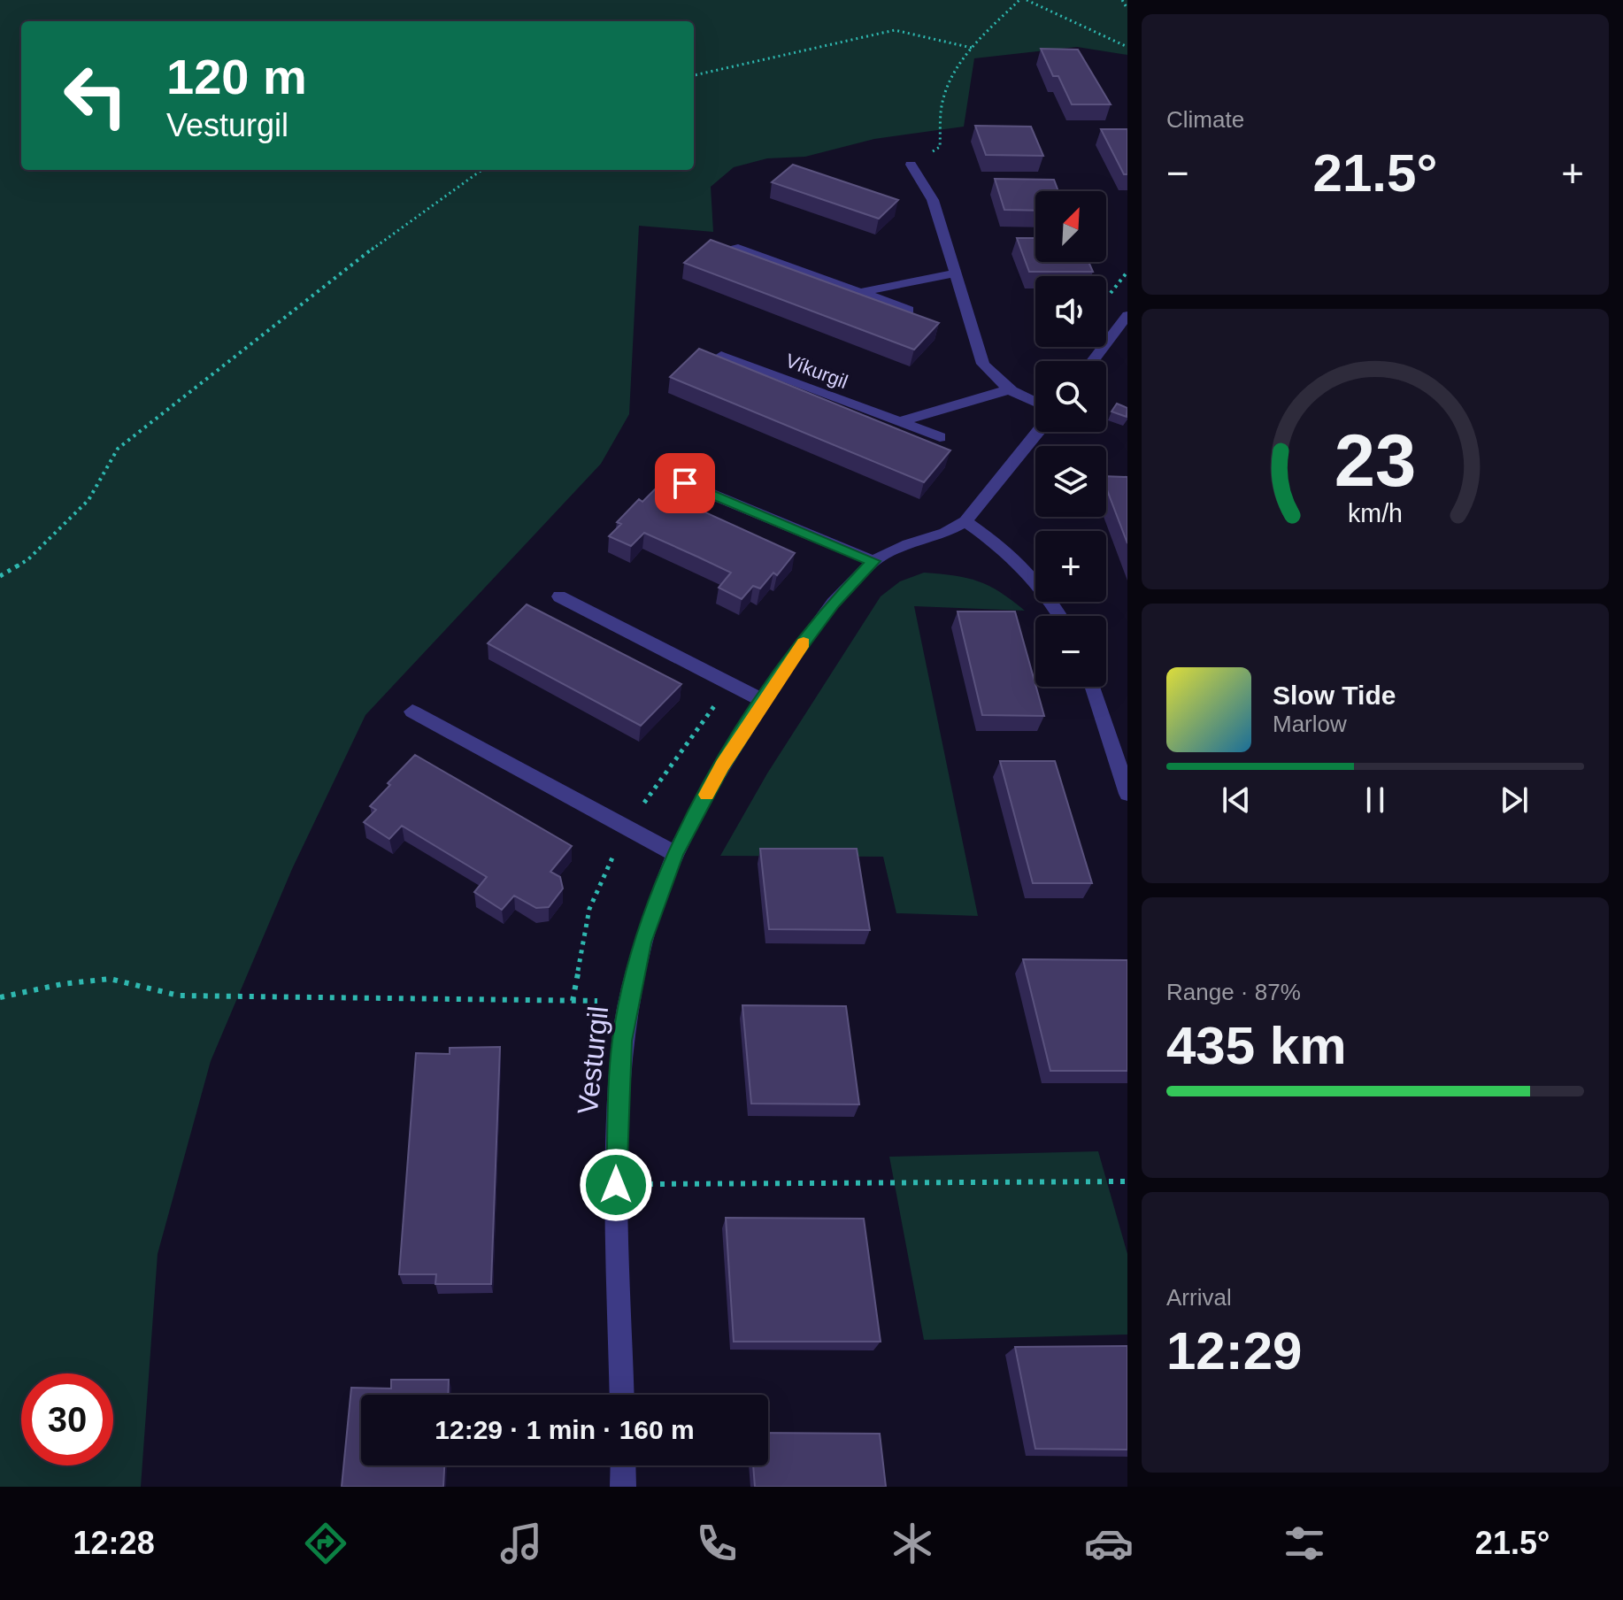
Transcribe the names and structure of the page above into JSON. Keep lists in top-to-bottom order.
{
  "streets": {
    "street": ["Víkurgil", "Vesturgil"]
  },
  "north": "top right",
  "page": {
    "tile": [
      "Climate",
      ["Range · 87%", "435 km"],
      ["Arrival", "12:29"]
    ],
    "turn": ["120 m", "Vesturgil"],
    "heat": ["−", "21.5°", "+"],
    "map_buttons": ["+", "−"],
    "song": ["Slow Tide", "Marlow"],
    "limit": "30",
    "trip": "12:29 · 1 min · 160 m",
    "tabs": ["12:28", "21.5°"],
    "gauge": ["23", "km/h"]
  }
}
